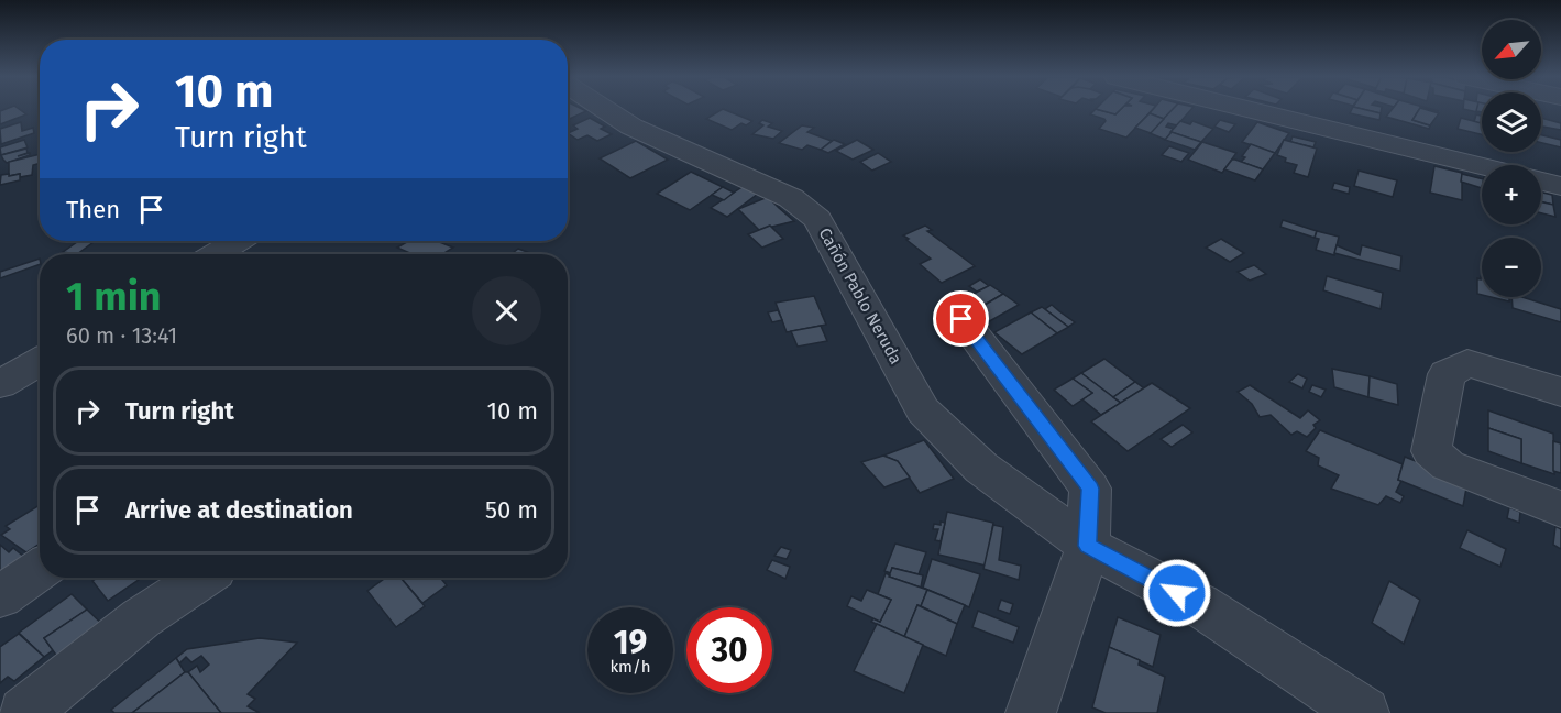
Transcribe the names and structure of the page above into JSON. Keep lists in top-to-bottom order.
{
  "streets": {
    "street": ["Cañón Pablo Neruda"]
  },
  "north": "bottom left",
  "page": {
    "map_buttons": ["+", "−"],
    "turn": ["10 m", "Turn right"],
    "then": "Then",
    "heading": ["1 min", "60 m · 13:41"],
    "list": [
      {
        "name": "Turn right",
        "value": "10 m"
      },
      {
        "name": "Arrive at destination",
        "value": "50 m"
      }
    ],
    "speed": "19 km/h",
    "limit": "30"
  }
}
